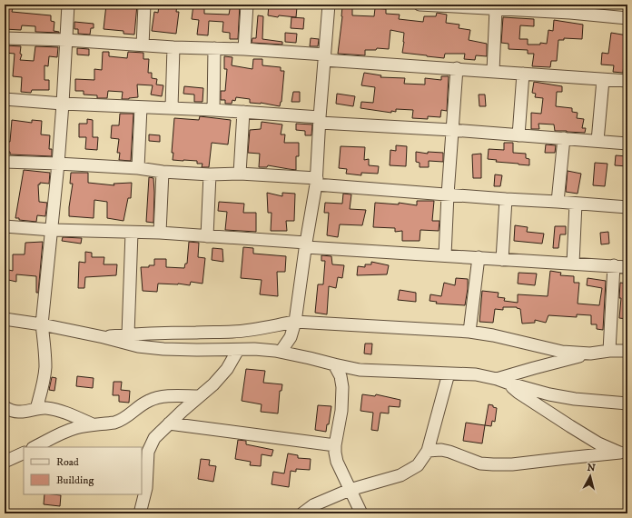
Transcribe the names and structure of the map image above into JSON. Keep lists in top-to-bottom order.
{
  "legend": ["Road", "Building"],
  "north": "top"
}
